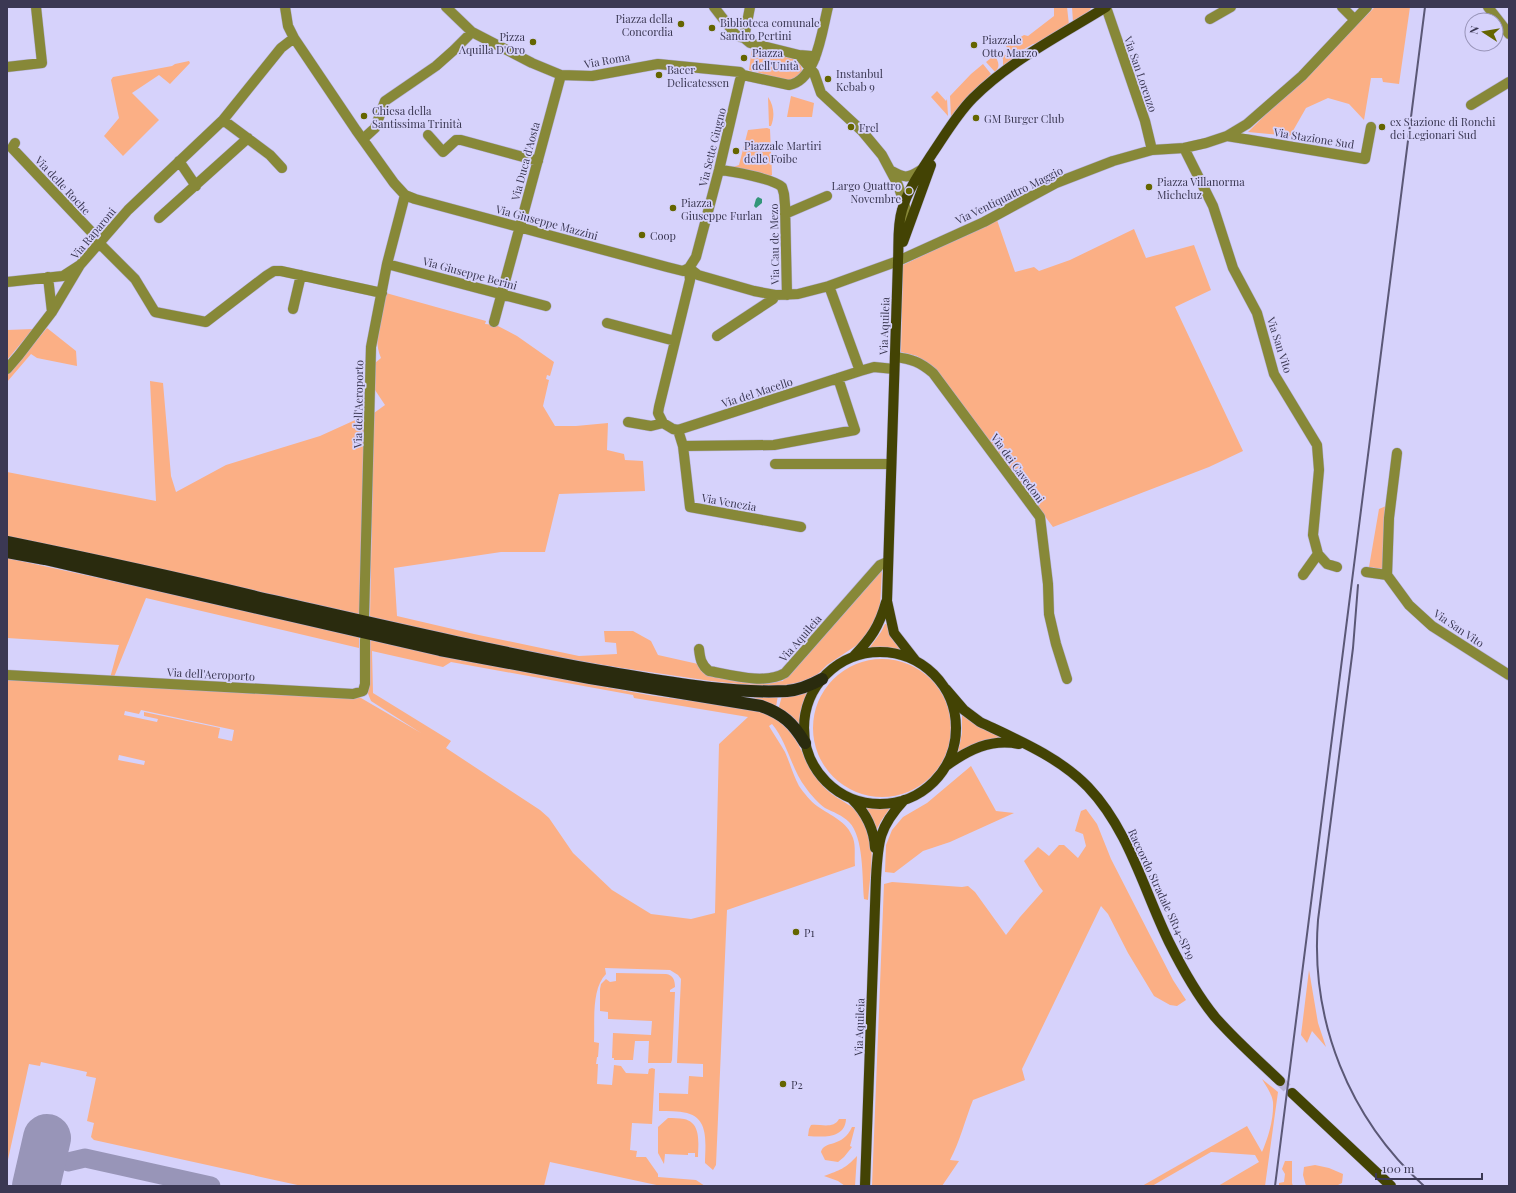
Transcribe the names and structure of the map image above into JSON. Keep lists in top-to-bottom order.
{
  "streets": {
    "main road": ["Via Aquileia", "Raccordo Stradale SR14-SP19"],
    "street": [
      "Via Roma",
      "Via San Lorenzo",
      "Via Stazione Sud",
      "Via Sette Giugno",
      "Via Duca d'Aosta",
      "Via delle Roche",
      "Via Ventiquattro Maggio",
      "Via Giuseppe Mazzini",
      "Via Raparoni",
      "Via Cau de Mezo",
      "Via Giuseppe Berini",
      "Via San Vito",
      "Via del Macello",
      "Via dell'Aeroporto",
      "Via dei Cavedoni",
      "Via Venezia"
    ]
  },
  "crossings": [
    ["Via Roma", "Via Sette Giugno"],
    ["Via Roma", "Via Duca d'Aosta"],
    ["Via San Lorenzo", "Via Ventiquattro Maggio"],
    ["Via Stazione Sud", "Via Ventiquattro Maggio"],
    ["Via Sette Giugno", "Via Giuseppe Mazzini"],
    ["Via Sette Giugno", "Via Cau de Mezo"],
    ["Via Duca d'Aosta", "Via Giuseppe Mazzini"],
    ["Via Duca d'Aosta", "Via Giuseppe Berini"],
    ["Via delle Roche", "Via Raparoni"],
    ["Via Ventiquattro Maggio", "Via Giuseppe Mazzini"],
    ["Via Ventiquattro Maggio", "Via Aquileia"],
    ["Via Ventiquattro Maggio", "Via San Vito"],
    ["Via Giuseppe Mazzini", "Via Cau de Mezo"],
    ["Via Giuseppe Mazzini", "Via Aquileia"],
    ["Via Giuseppe Mazzini", "Via dell'Aeroporto"],
    ["Via Giuseppe Berini", "Via dell'Aeroporto"],
    ["Via Aquileia", "Via del Macello"],
    ["Via Aquileia", "Via dei Cavedoni"],
    ["Via Aquileia", "Raccordo Stradale SR14-SP19"],
    ["Via del Macello", "Via Venezia"]
  ],
  "places": [
    "Piazza della Concordia",
    "Biblioteca comunale Sandro Pertini",
    "Pizza Aquilla D'Oro",
    "Piazzale Otto Marzo",
    "Piazza dell'Unità",
    "Bacer Delicatessen",
    "Instanbul Kebab 9",
    "Chiesa della Santissima Trinità",
    "GM Burger Club",
    "Frel",
    "ex Stazione di Ronchi dei Legionari Sud",
    "Piazzale Martiri delle Foibe",
    "Piazza Villanorma Micheluz",
    "Largo Quattro Novembre",
    "Piazza Giuseppe Furlan",
    "Coop",
    "P1",
    "P2"
  ],
  "scale_bar": "100 m",
  "north": "left"
}
